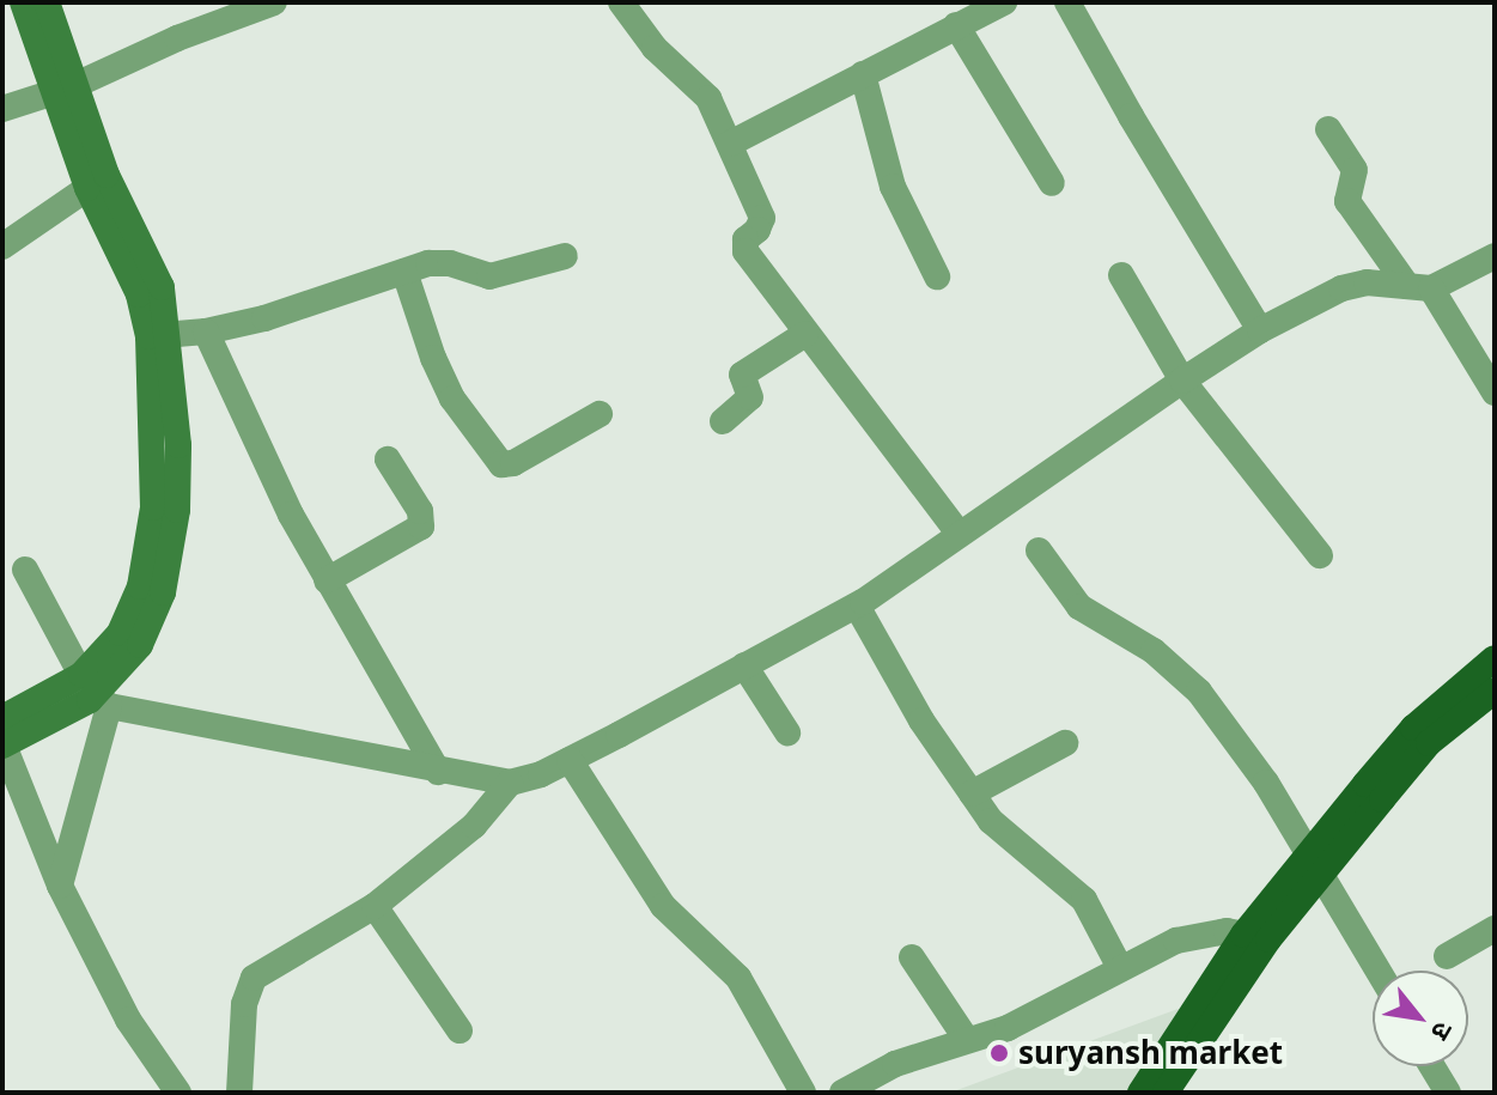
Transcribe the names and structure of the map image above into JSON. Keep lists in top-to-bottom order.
{
  "places": ["suryansh market"],
  "north": "bottom right"
}
